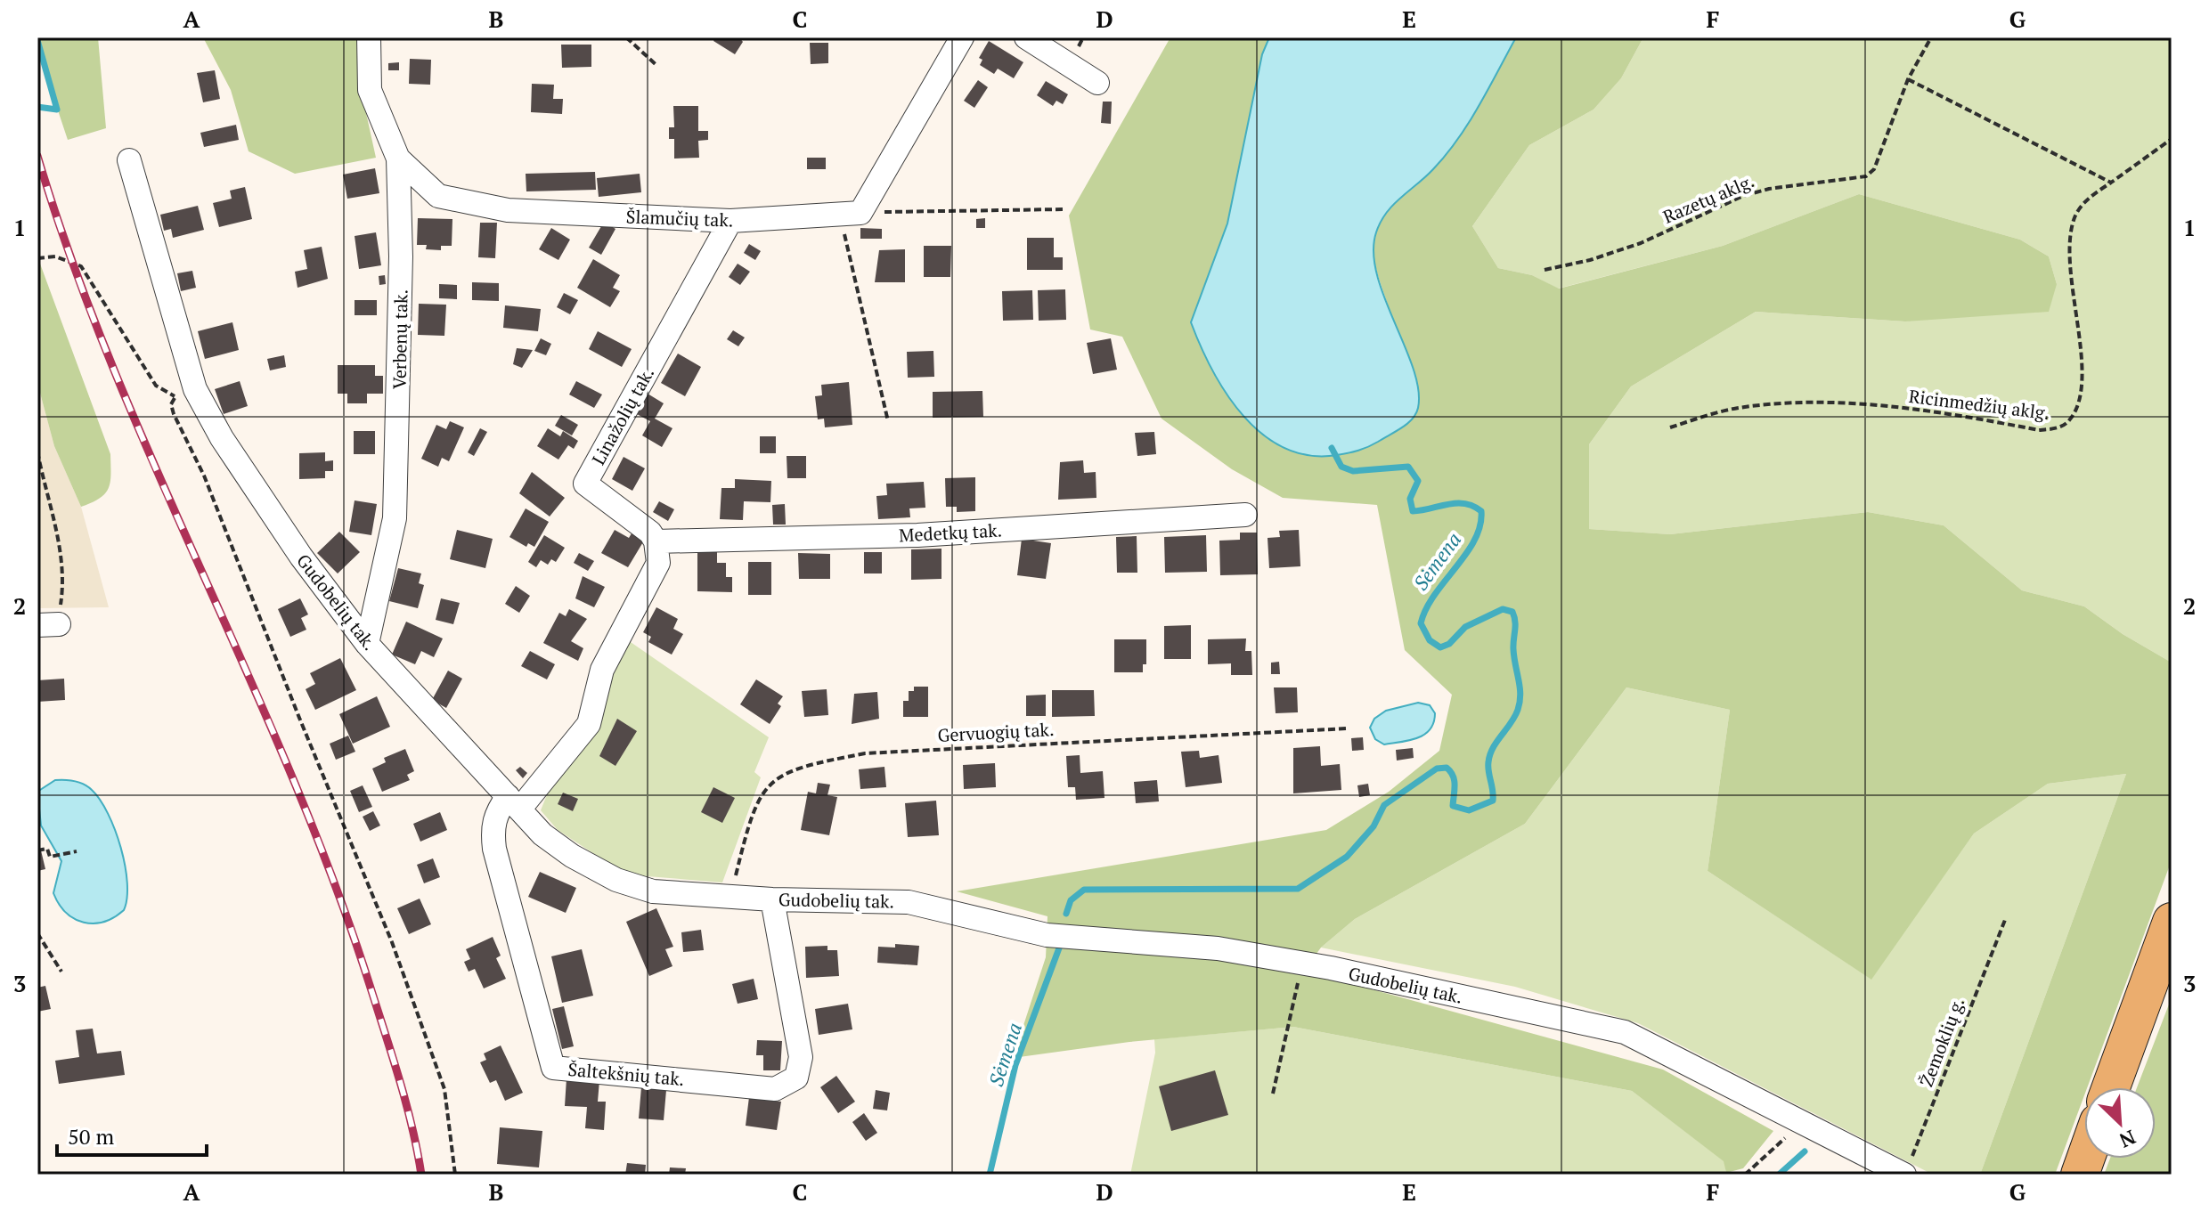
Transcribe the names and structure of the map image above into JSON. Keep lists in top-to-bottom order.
{
  "streets": {
    "street": [
      "Šlamučių tak.",
      "Verbenų tak.",
      "Linažolių tak.",
      "Medetkų tak.",
      "Gudobelių tak.",
      "Šaltekšnių tak."
    ],
    "path": [
      "Razetų aklg.",
      "Ricinmedžių aklg.",
      "Gervuogių tak.",
      "Žemoklių g."
    ]
  },
  "crossings": [
    ["Šlamučių tak.", "Verbenų tak."],
    ["Šlamučių tak.", "Linažolių tak."],
    ["Verbenų tak.", "Gudobelių tak."],
    ["Linažolių tak.", "Medetkų tak."],
    ["Gudobelių tak.", "Gervuogių tak."],
    ["Gudobelių tak.", "Žemoklių g."],
    ["Gudobelių tak.", "Šaltekšnių tak."]
  ],
  "water": ["Sėmena"],
  "scale_bar": "50 m",
  "north": "bottom right",
  "grid": {
    "columns": [
      "A",
      "B",
      "C",
      "D",
      "E",
      "F",
      "G"
    ],
    "rows": ["1", "2", "3"]
  }
}
